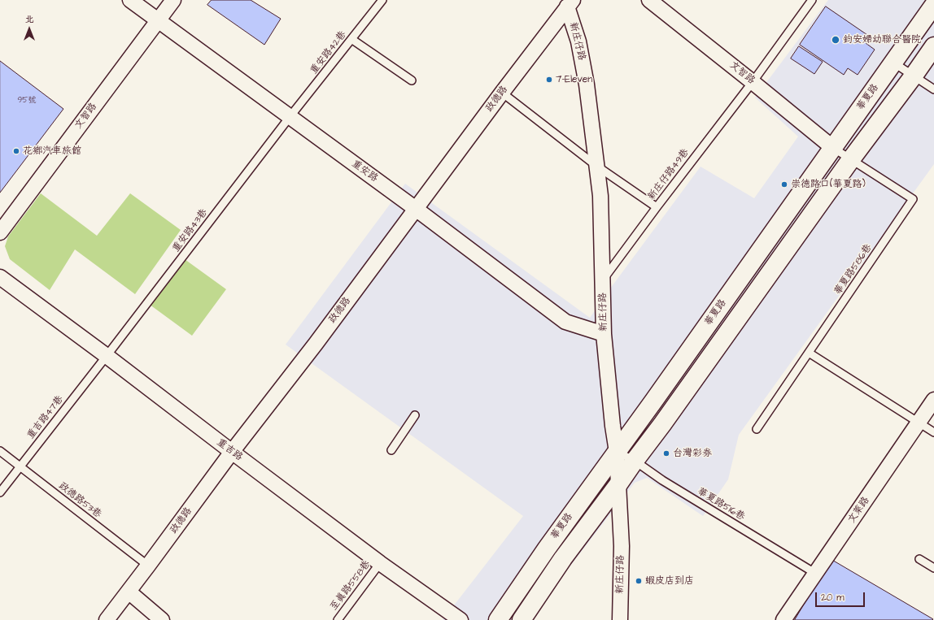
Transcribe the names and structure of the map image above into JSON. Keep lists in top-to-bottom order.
{
  "streets": {
    "street": [
      "新庄仔路",
      "文智路",
      "華夏路",
      "政德路",
      "重安路",
      "重吉路",
      "文萊路"
    ],
    "lane": [
      "重安路42巷",
      "新庄仔路49巷",
      "重安路43巷",
      "華夏路586巷",
      "重吉路47巷",
      "政德路53巷",
      "華夏路516巷",
      "至真路558巷"
    ]
  },
  "crossings": [
    ["新庄仔路", "華夏路"],
    ["新庄仔路", "政德路"],
    ["新庄仔路", "重安路"],
    ["新庄仔路", "新庄仔路49巷"],
    ["新庄仔路", "華夏路516巷"],
    ["重安路42巷", "重安路"],
    ["重安路42巷", "重安路43巷"],
    ["文智路", "華夏路"],
    ["文智路", "重安路"],
    ["文智路", "新庄仔路49巷"],
    ["文智路", "華夏路586巷"],
    ["華夏路", "華夏路586巷"],
    ["華夏路", "華夏路516巷"],
    ["政德路", "重安路"],
    ["政德路", "重吉路"],
    ["政德路", "政德路53巷"],
    ["重安路", "重安路43巷"],
    ["重安路43巷", "重吉路47巷"],
    ["重安路43巷", "重吉路"],
    ["重吉路47巷", "重吉路"],
    ["重吉路47巷", "政德路53巷"],
    ["重吉路", "至真路558巷"],
    ["華夏路516巷", "文萊路"]
  ],
  "places": [
    "鈞安婦幼聯合醫院",
    "7-Eleven",
    "花鄉汽車旅館",
    "崇德路口(華夏路)",
    "台灣彩券",
    "蝦皮店到店"
  ],
  "house_numbers": ["95號"],
  "scale_bar": "20 m",
  "north": "top"
}
